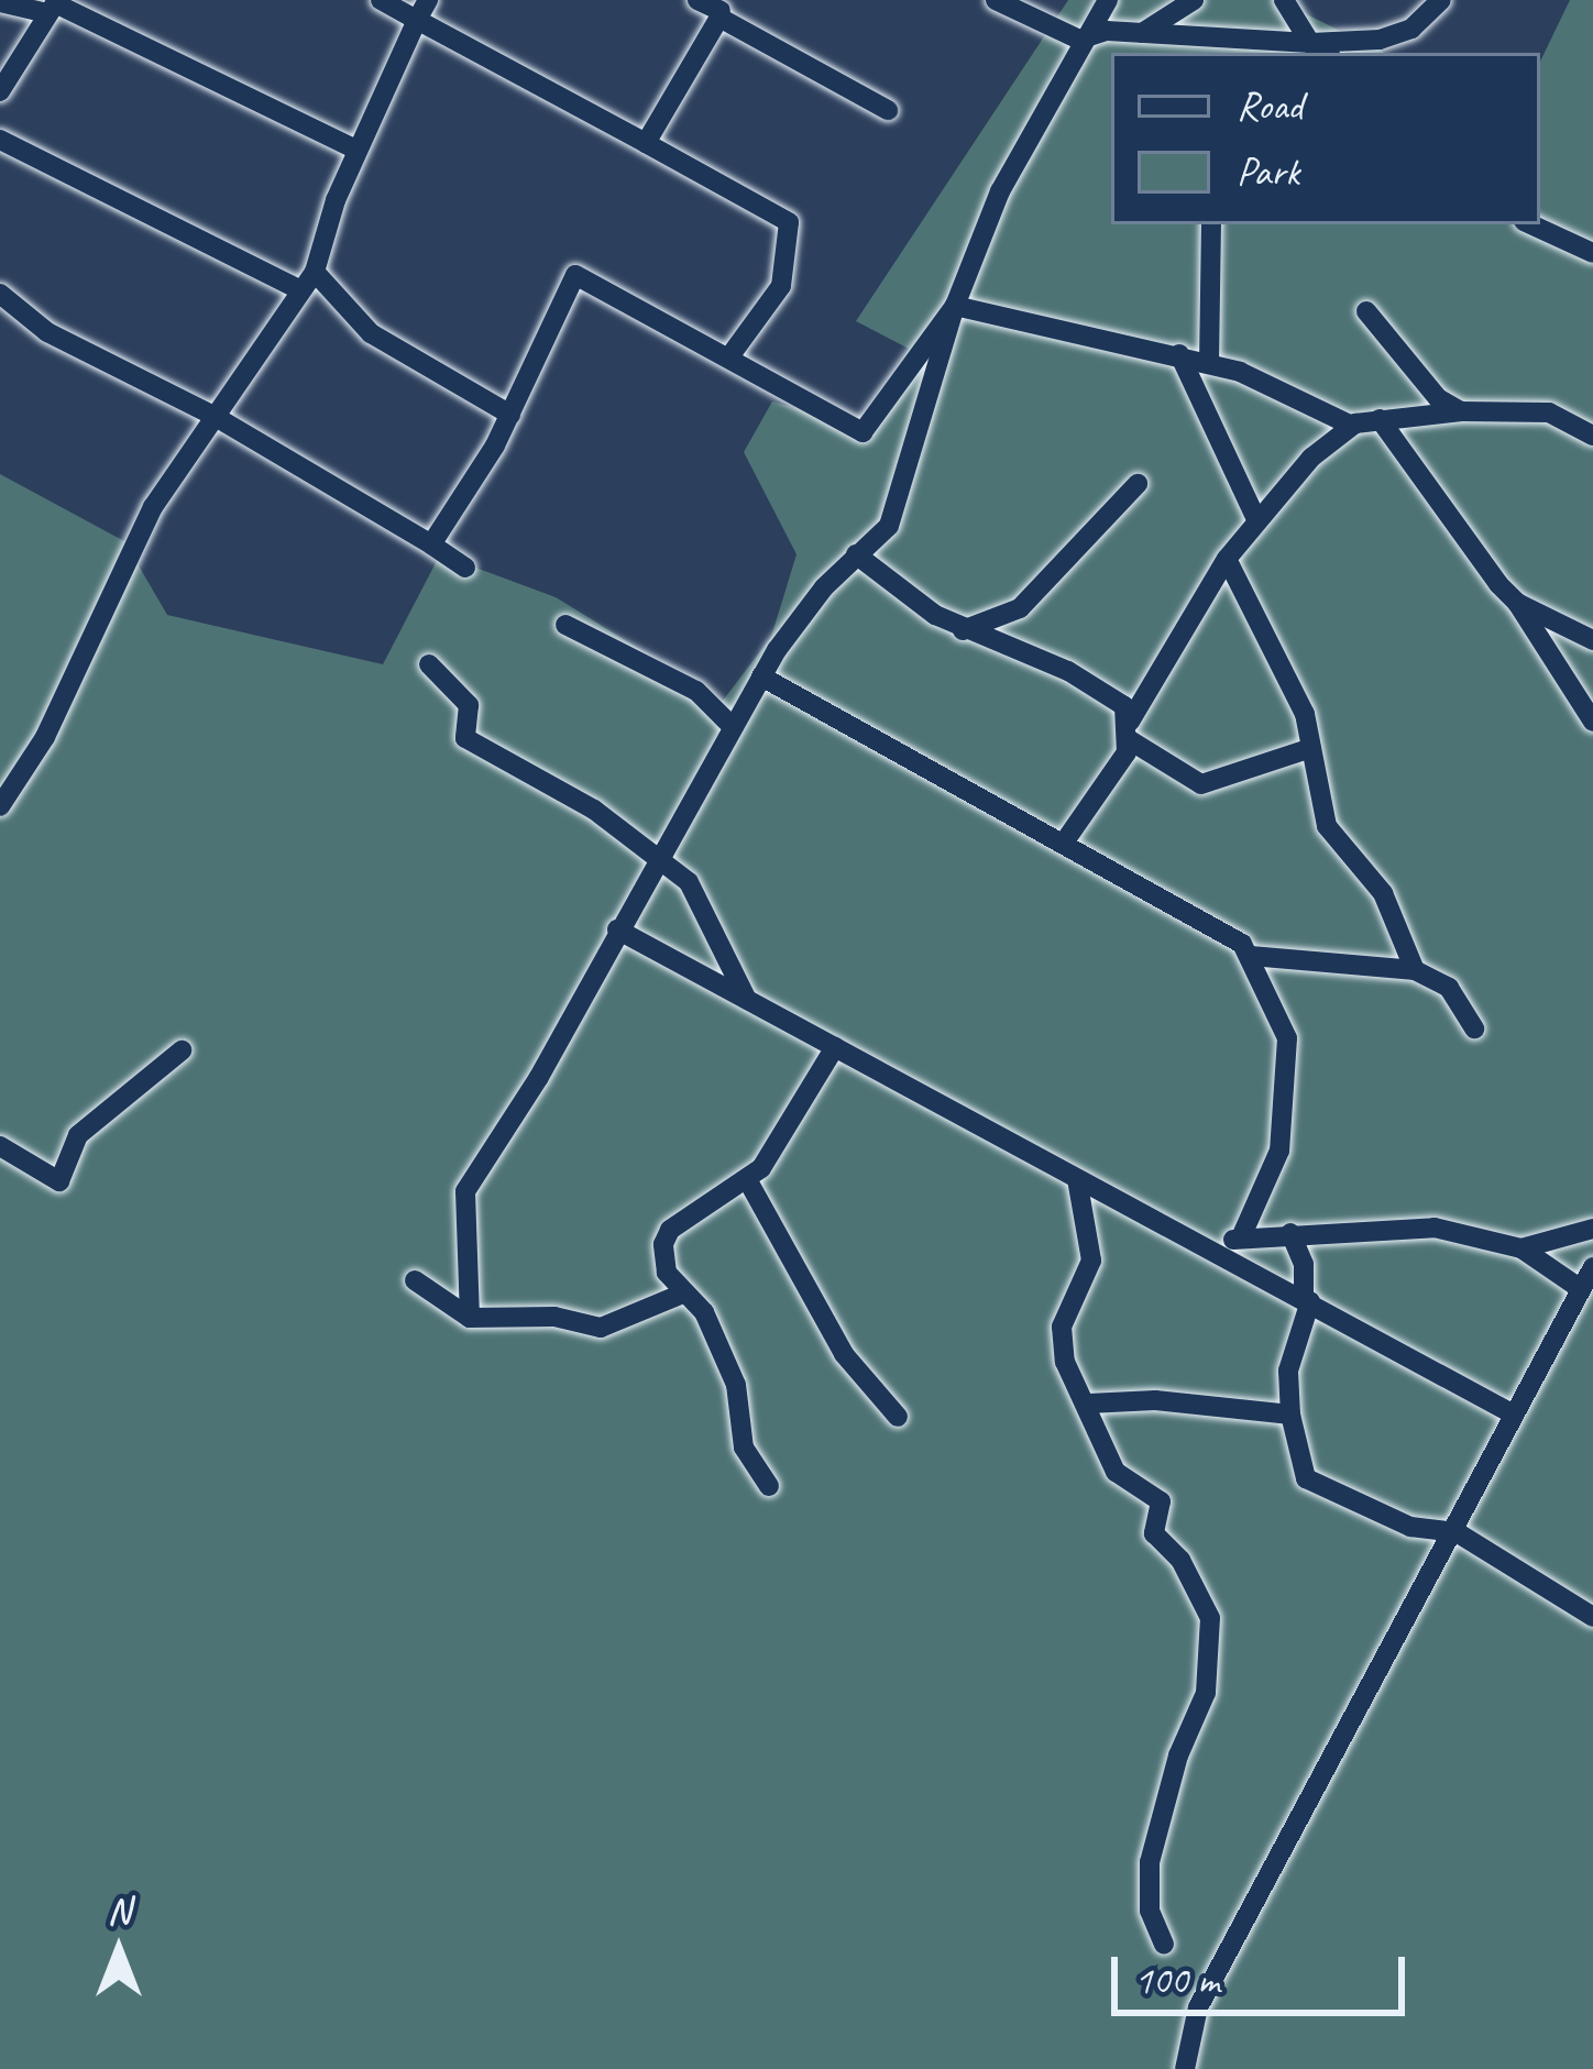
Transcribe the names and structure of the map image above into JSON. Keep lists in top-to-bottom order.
{
  "legend": ["Road", "Park"],
  "scale_bar": "100 m",
  "north": "top"
}
